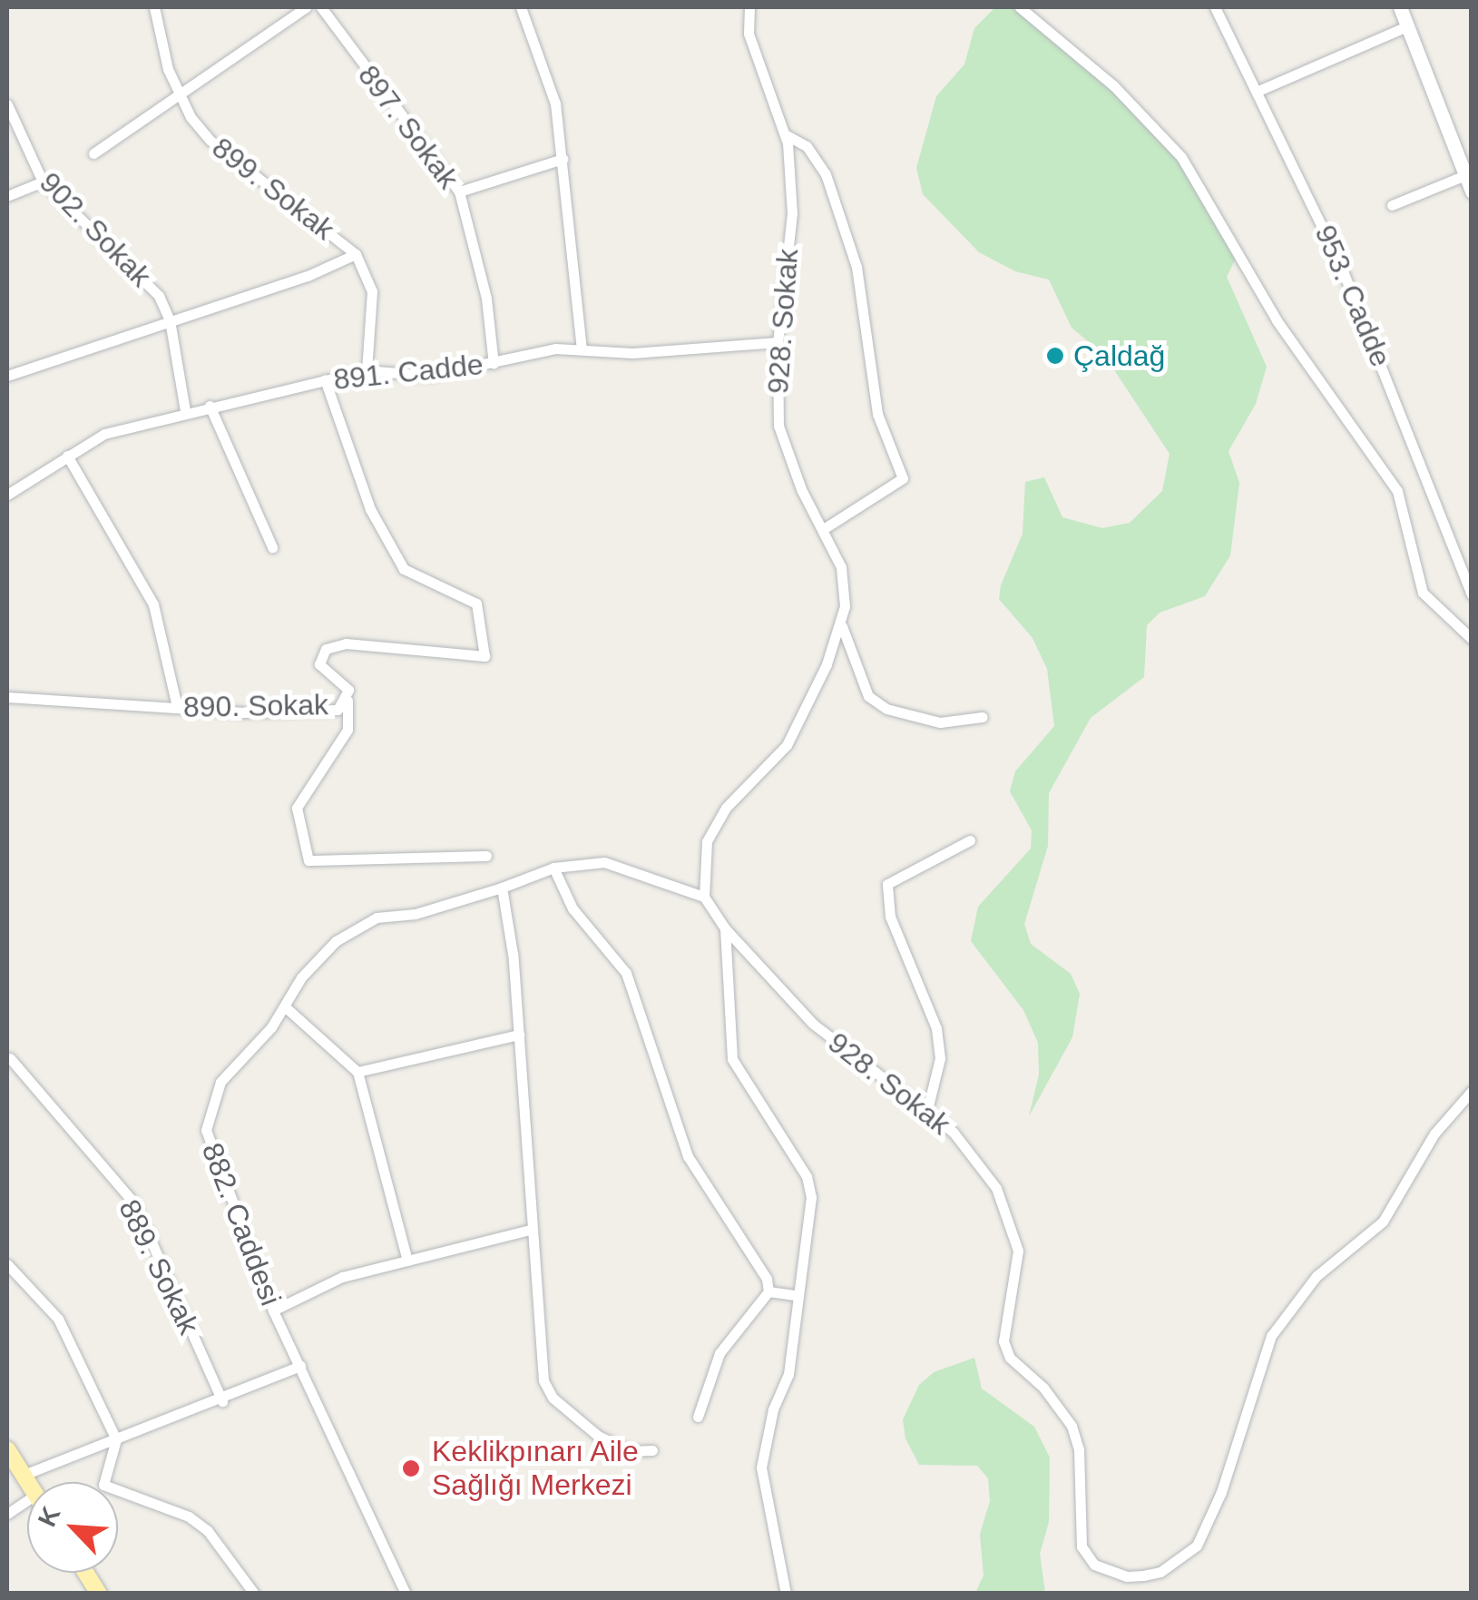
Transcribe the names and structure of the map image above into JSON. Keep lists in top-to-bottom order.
{
  "streets": {
    "street": [
      "897. Sokak",
      "899. Sokak",
      "902. Sokak",
      "953. Cadde",
      "928. Sokak",
      "891. Cadde",
      "890. Sokak",
      "882. Caddesi",
      "889. Sokak"
    ]
  },
  "crossings": [
    ["897. Sokak", "891. Cadde"],
    ["899. Sokak", "891. Cadde"],
    ["902. Sokak", "891. Cadde"],
    ["928. Sokak", "891. Cadde"],
    ["928. Sokak", "882. Caddesi"],
    ["891. Cadde", "890. Sokak"]
  ],
  "places": ["Çaldağ", "Keklikpınarı Aile Sağlığı Merkezi"],
  "north": "top left"
}
